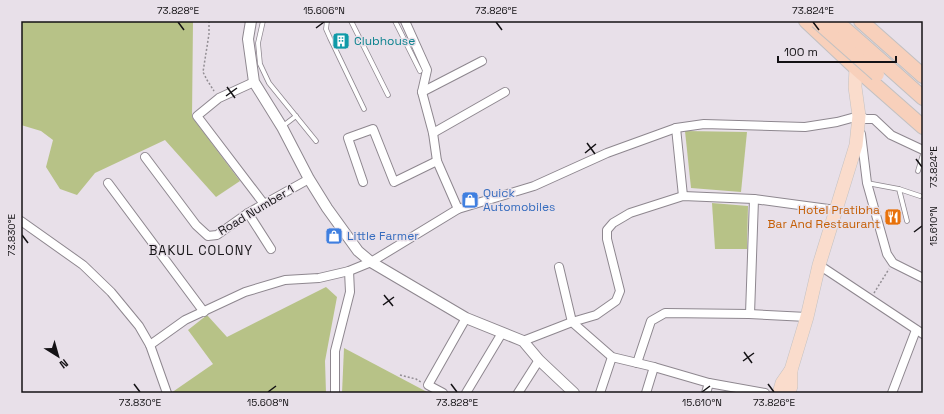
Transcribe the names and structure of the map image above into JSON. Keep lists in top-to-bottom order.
{
  "streets": {
    "street": ["Road Number 1"]
  },
  "districts": ["BAKUL COLONY"],
  "places": {
    "building": ["Clubhouse"],
    "shop": ["Quick Automobiles", "Little Farmer"],
    "restaurant": ["Hotel Pratibha Bar And Restaurant"]
  },
  "scale_bar": "100 m",
  "north": "bottom right",
  "coordinates": [
    "73.828°E",
    "15.606°N",
    "73.826°E",
    "73.824°E",
    "15.610°N",
    "73.830°E",
    "15.608°N"
  ]
}
